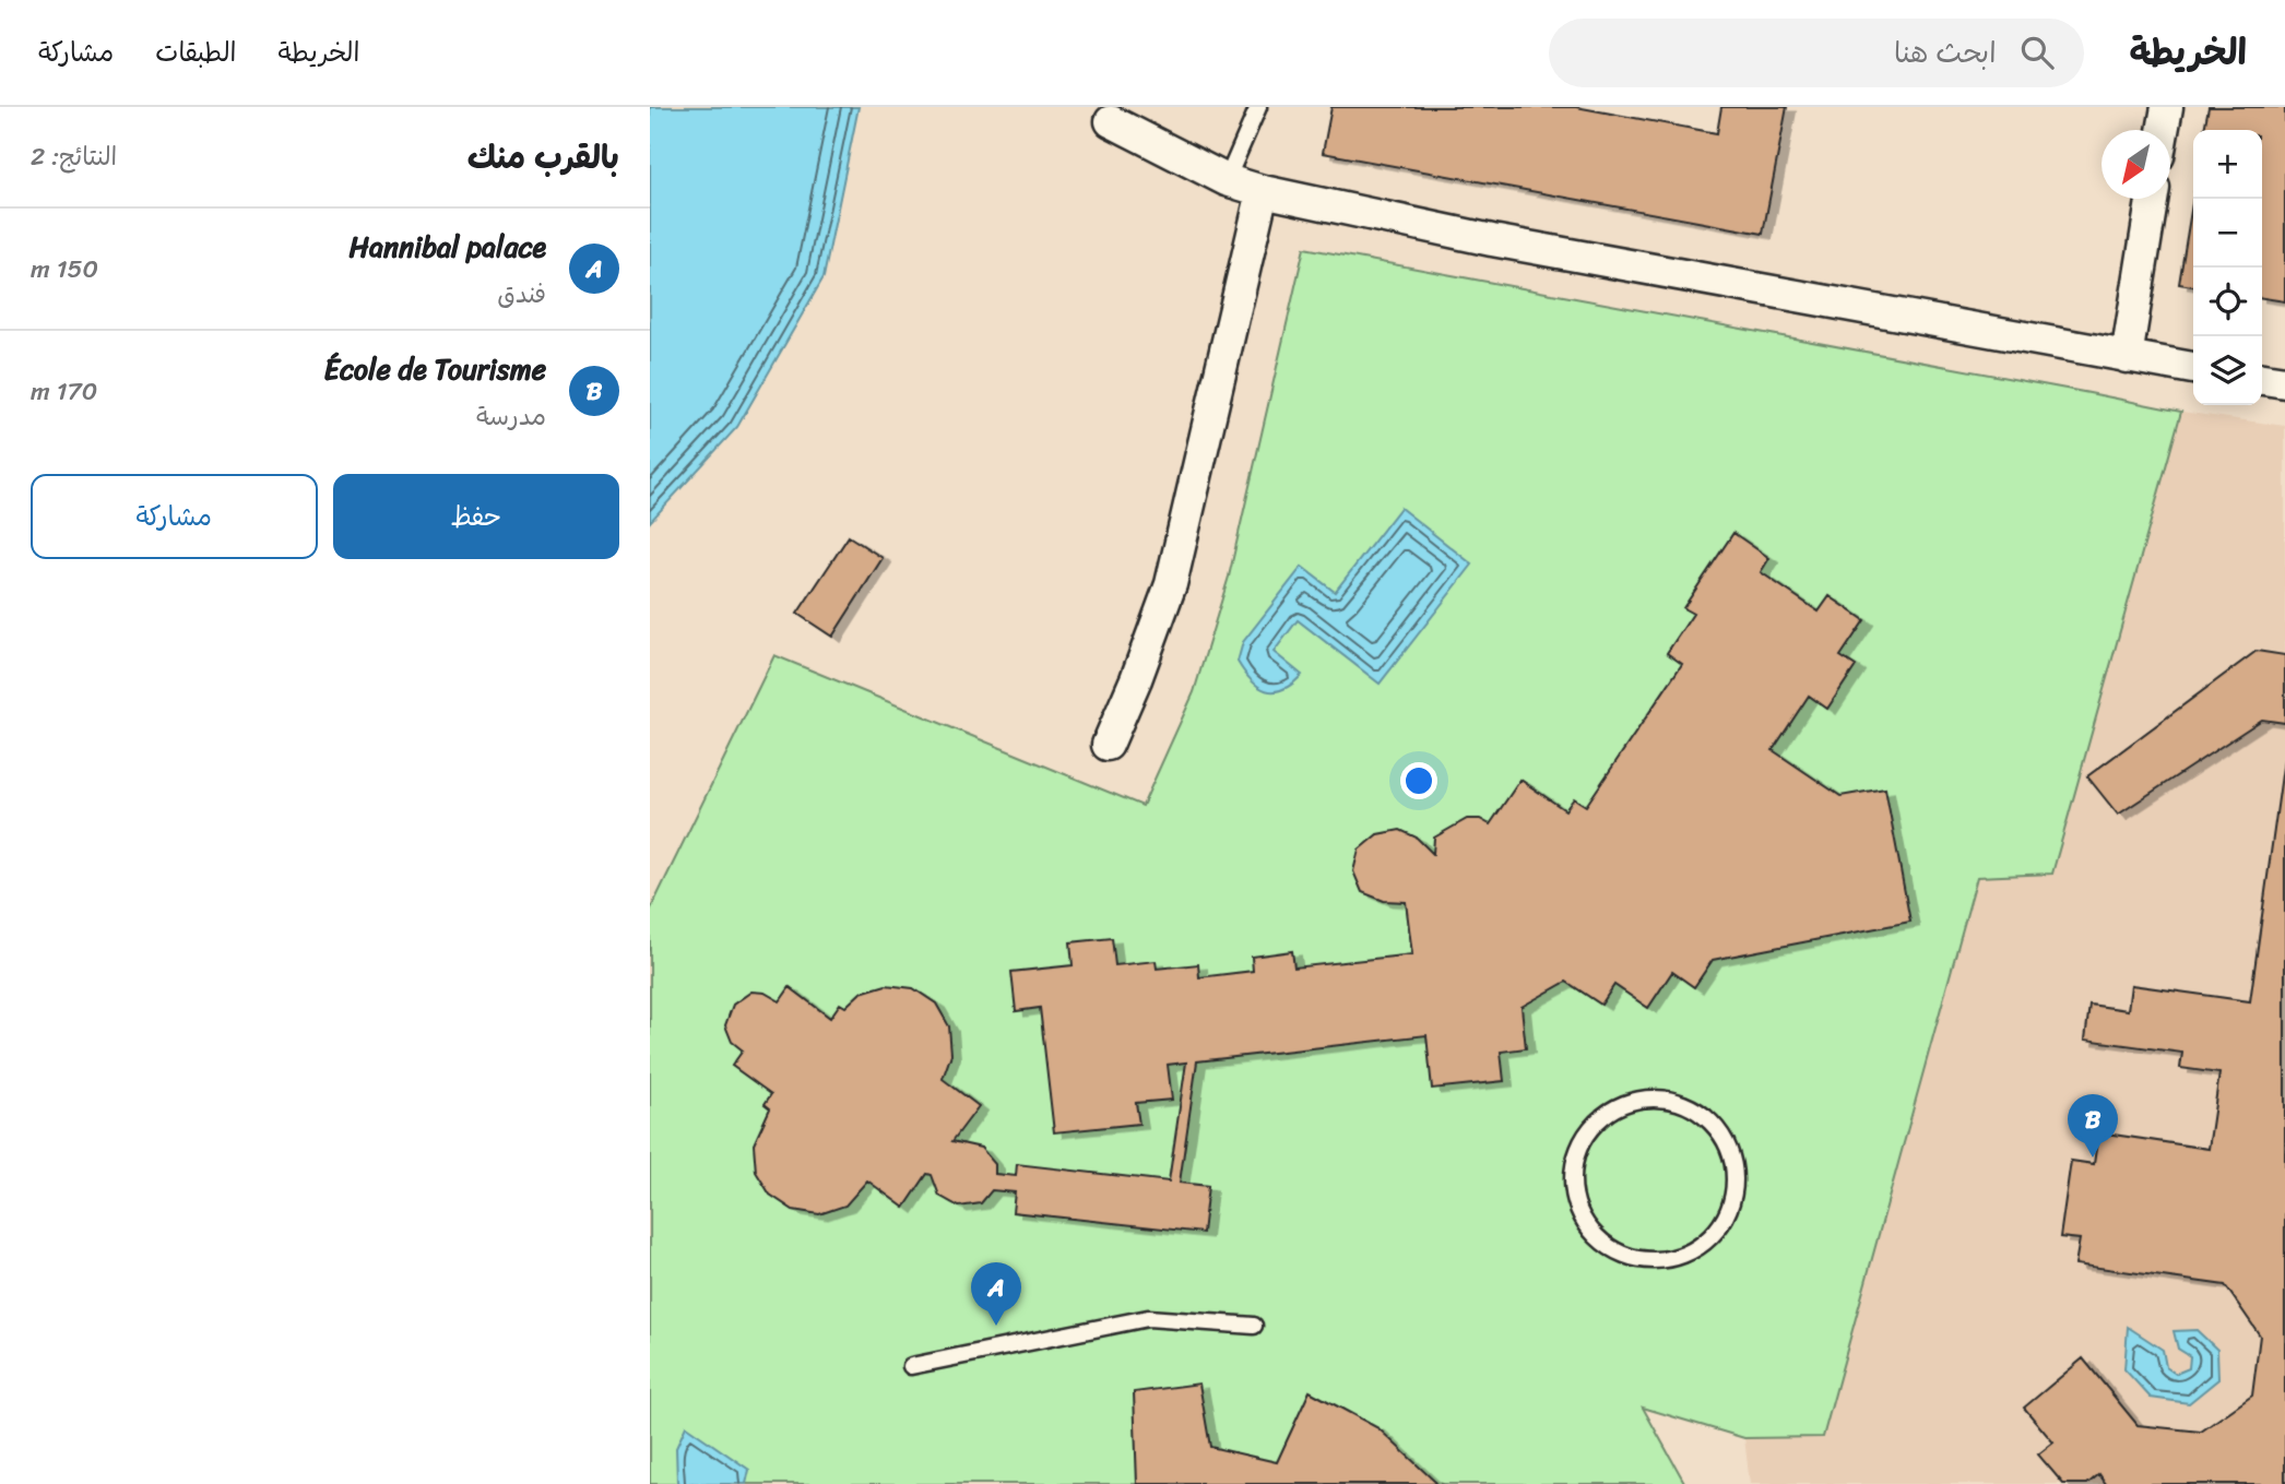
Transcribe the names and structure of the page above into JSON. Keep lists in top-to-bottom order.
{
  "north": "bottom left",
  "page": {
    "header": "الخريطة",
    "search": "ابحث هنا",
    "nav": ["الخريطة", "الطبقات", "مشاركة"],
    "heading": ["بالقرب منك", "النتائج: 2"],
    "map_buttons": ["+", "−"],
    "list": [
      {
        "mark": "A",
        "name": "Hannibal palace",
        "note": "فندق",
        "value": "150 m"
      },
      {
        "mark": "B",
        "name": "École de Tourisme",
        "note": "مدرسة",
        "value": "170 m"
      }
    ],
    "buttons": ["حفظ", "مشاركة"],
    "pins": ["B", "A"]
  }
}
